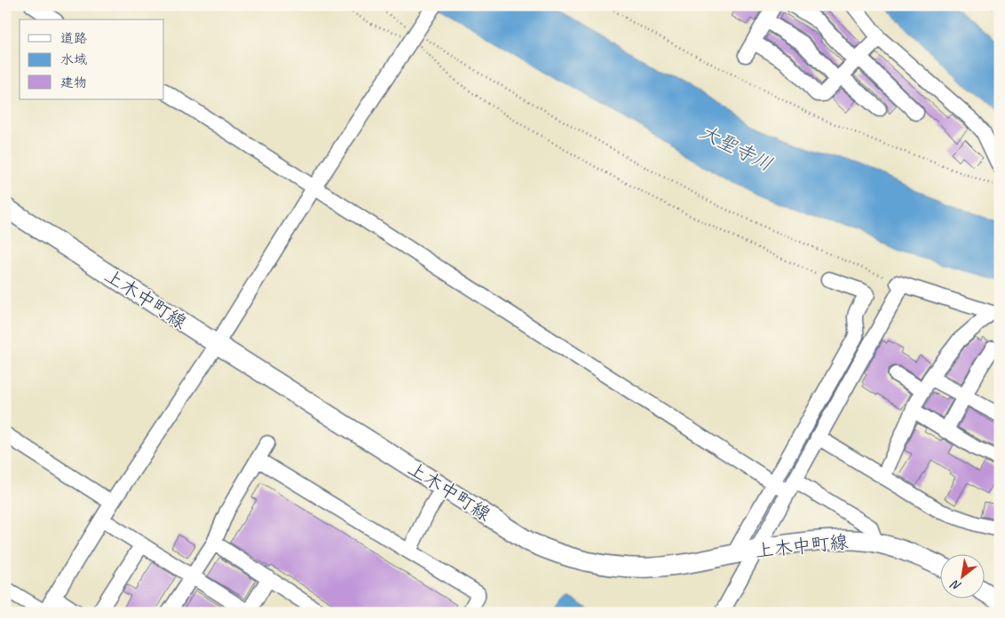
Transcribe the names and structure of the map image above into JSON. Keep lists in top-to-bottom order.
{
  "streets": {
    "main road": ["上木中町線"]
  },
  "water": ["大聖寺川"],
  "legend": ["道路", "水域", "建物"],
  "north": "bottom left"
}
